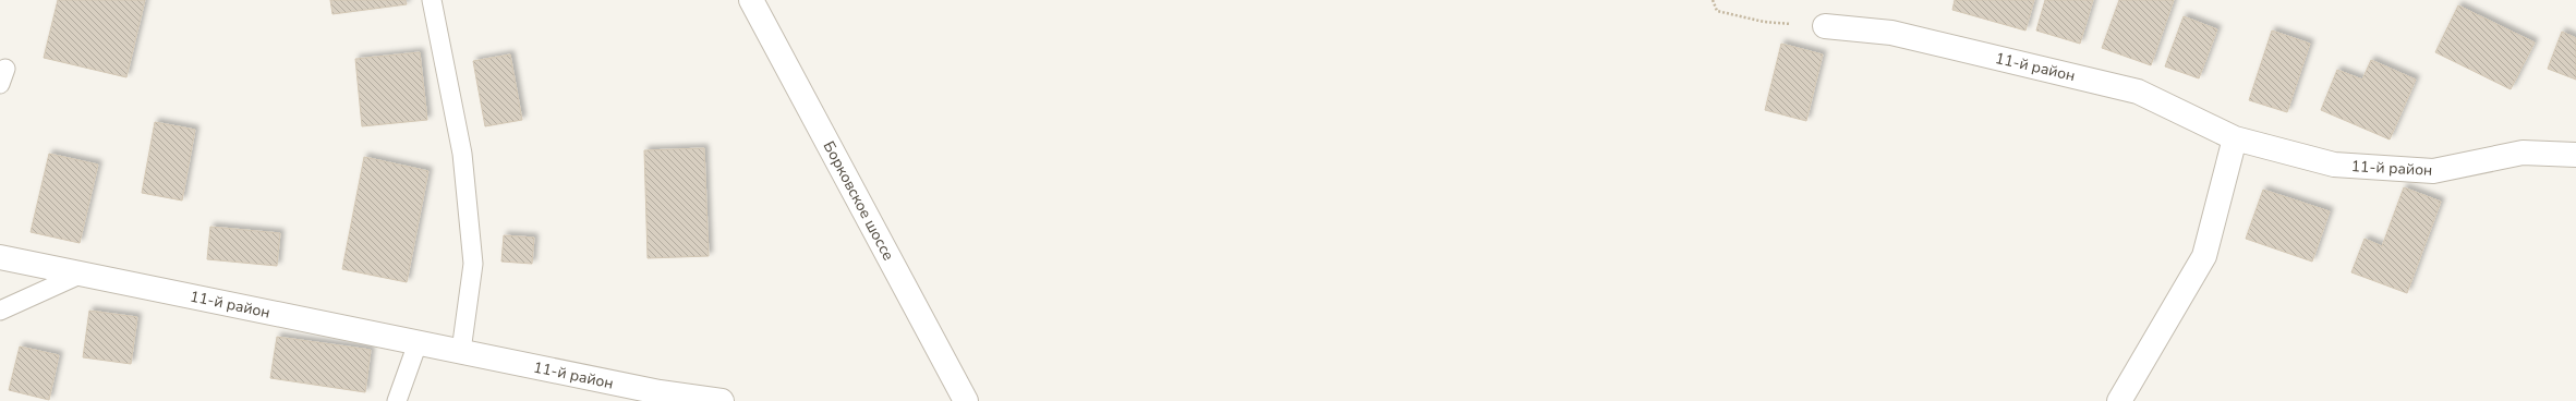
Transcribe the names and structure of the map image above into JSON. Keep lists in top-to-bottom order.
{
  "streets": {
    "street": ["11-й район", "Борковское шоссе"]
  }
}
